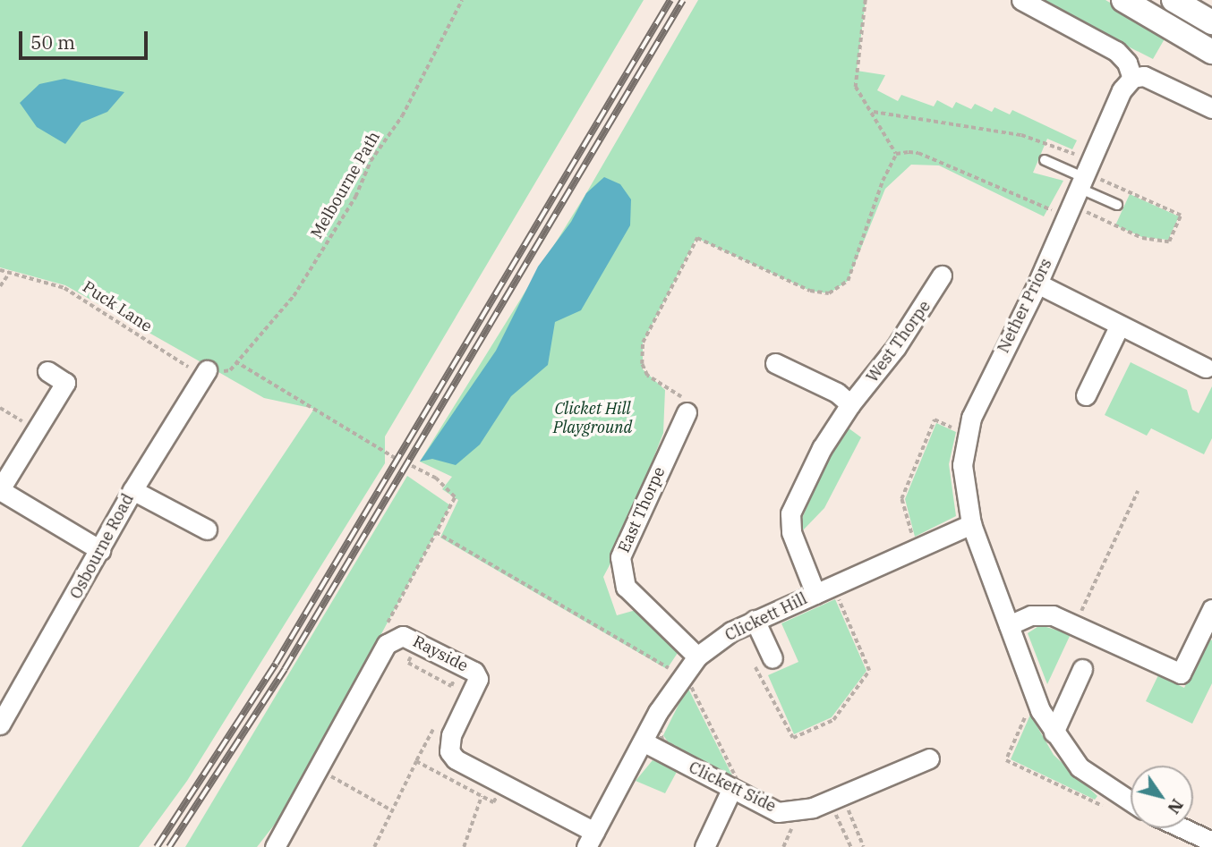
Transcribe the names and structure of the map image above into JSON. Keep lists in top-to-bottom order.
{
  "streets": {
    "street": [
      "Nether Priors",
      "West Thorpe",
      "East Thorpe",
      "Osbourne Road",
      "Clickett Hill",
      "Rayside",
      "Clickett Side"
    ],
    "path": ["Melbourne Path", "Puck Lane"]
  },
  "crossings": [
    ["Nether Priors", "Clickett Hill"],
    ["Puck Lane", "Osbourne Road"],
    ["West Thorpe", "Clickett Hill"],
    ["East Thorpe", "Clickett Hill"],
    ["Clickett Hill", "Rayside"],
    ["Clickett Hill", "Clickett Side"]
  ],
  "parks": ["Clicket Hill Playground"],
  "scale_bar": "50 m",
  "north": "bottom right"
}
